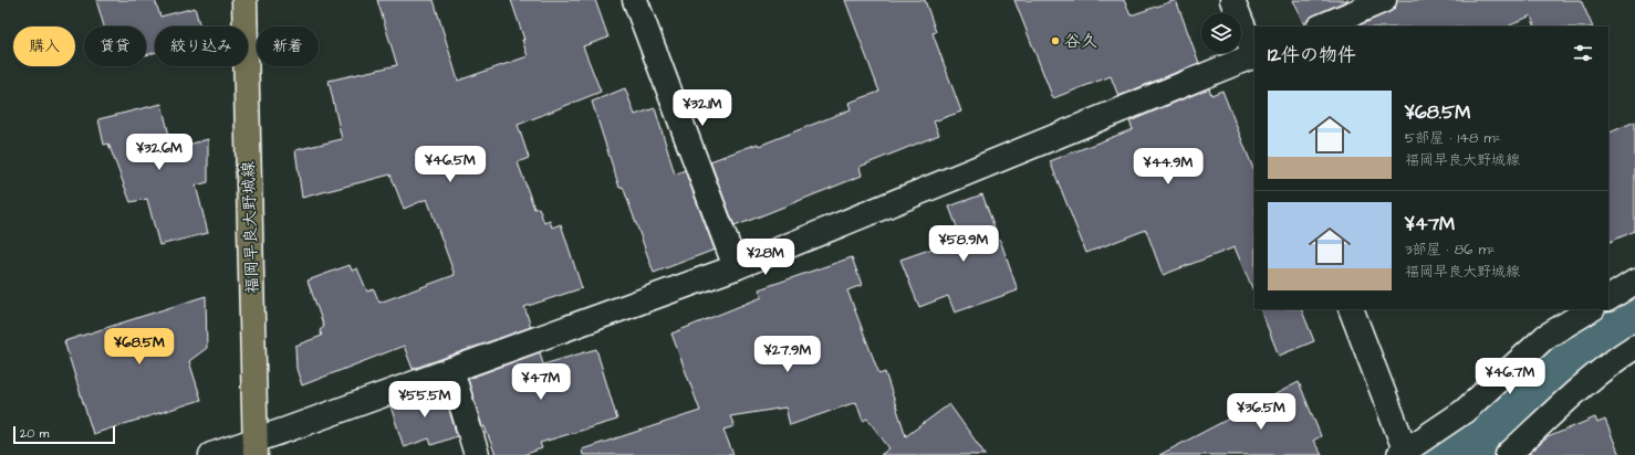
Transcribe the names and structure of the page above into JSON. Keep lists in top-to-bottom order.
{
  "streets": {
    "main road": ["福岡早良大野城線"]
  },
  "places": ["谷久"],
  "scale_bar": "20 m",
  "page": {
    "chip": [
      "購入",
      "賃貸",
      "絞り込み",
      "新着"
    ],
    "heading": "12件の物件",
    "list": [
      {
        "name": "¥68.5M",
        "note": "5部屋 · 148 m² · 福岡早良大野城線"
      },
      {
        "name": "¥47M",
        "note": "3部屋 · 86 m² · 福岡早良大野城線"
      }
    ],
    "price": [
      "¥32.1M",
      "¥32.6M",
      "¥46.5M",
      "¥44.9M",
      "¥58.9M",
      "¥28M",
      "¥68.5M",
      "¥27.9M",
      "¥46.7M",
      "¥47M",
      "¥55.5M",
      "¥36.5M"
    ],
    "scale": "20 m"
  }
}
